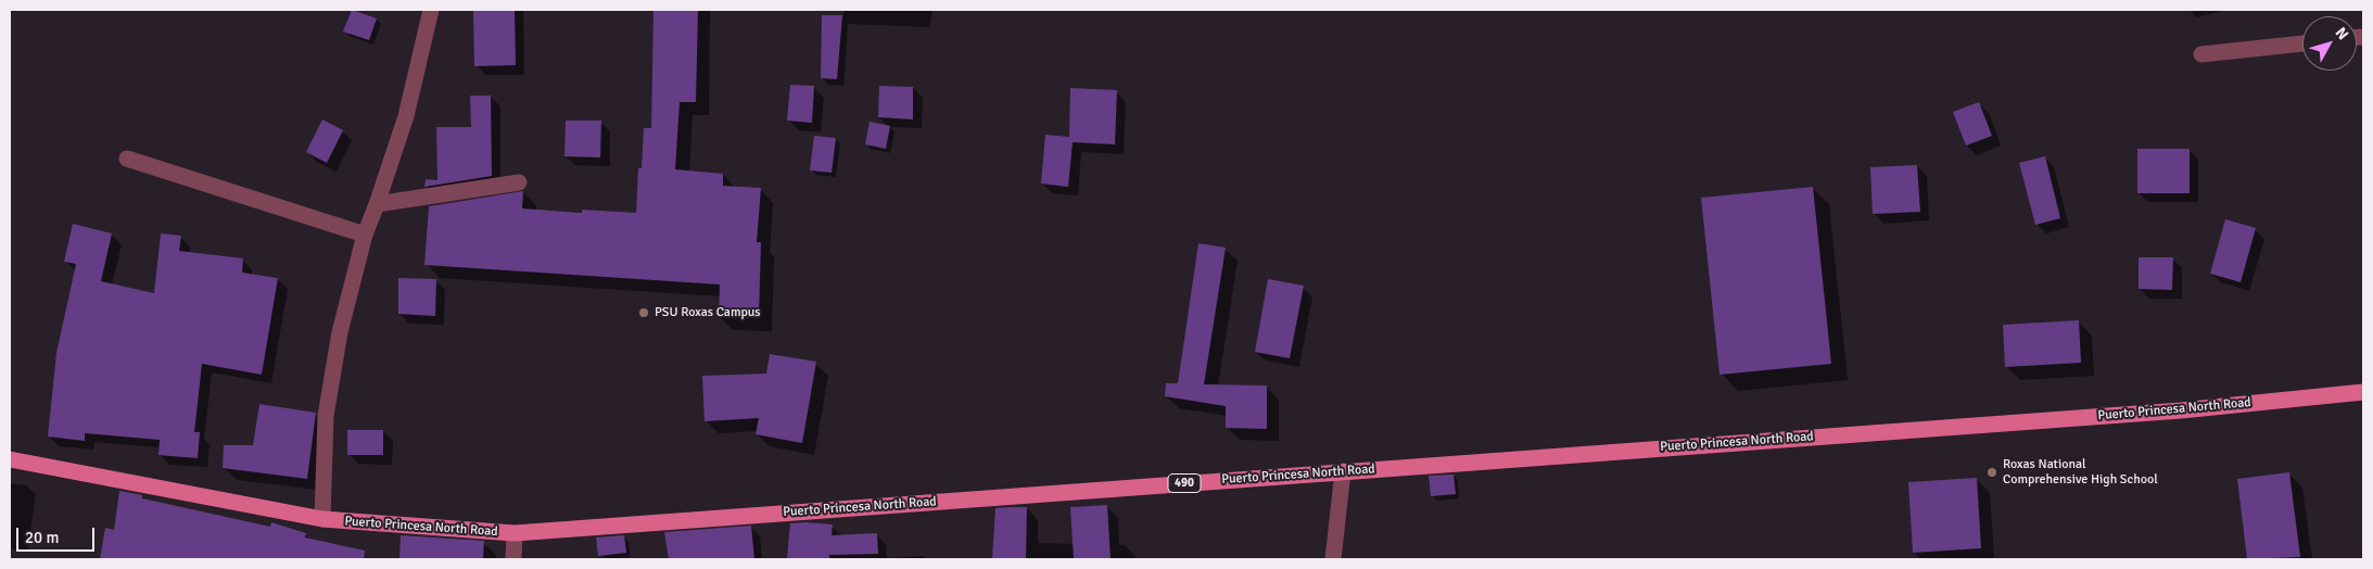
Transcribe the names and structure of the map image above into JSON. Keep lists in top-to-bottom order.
{
  "streets": {
    "main road": ["Puerto Princesa North Road", "490"]
  },
  "places": ["PSU Roxas Campus", "Roxas National Comprehensive High School"],
  "scale_bar": "20 m",
  "north": "top right"
}
